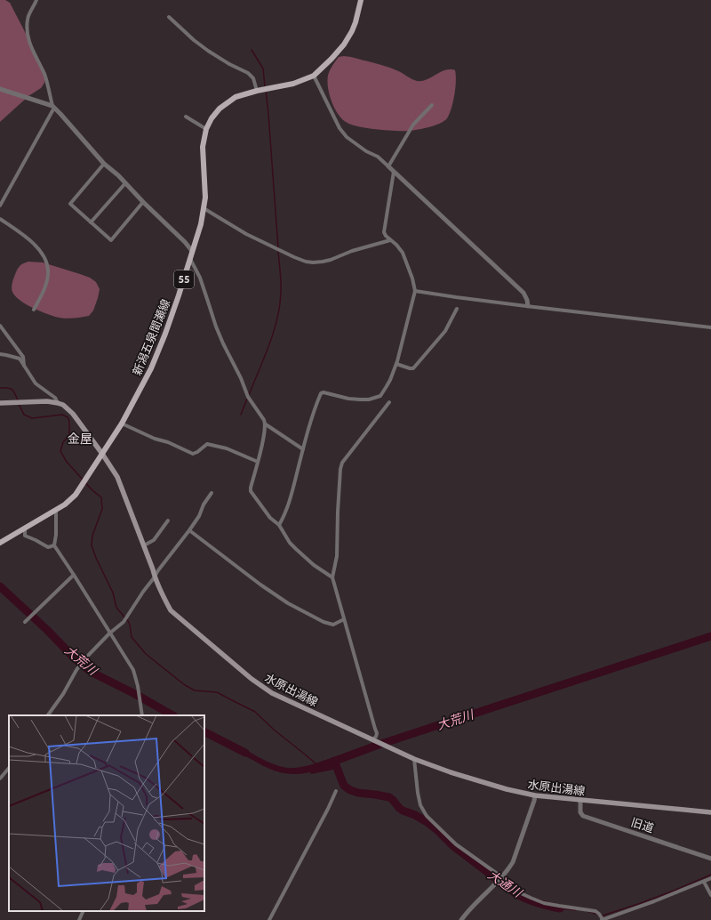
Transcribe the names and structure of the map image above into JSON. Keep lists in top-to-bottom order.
{
  "streets": {
    "main road": ["55", "新潟五泉間瀬線", "水原出湯線"],
    "street": ["旧道"]
  },
  "crossings": [
    ["新潟五泉間瀬線", "水原出湯線"],
    ["水原出湯線", "旧道"]
  ],
  "districts": ["金屋"],
  "water": ["大荒川", "大通川"]
}
